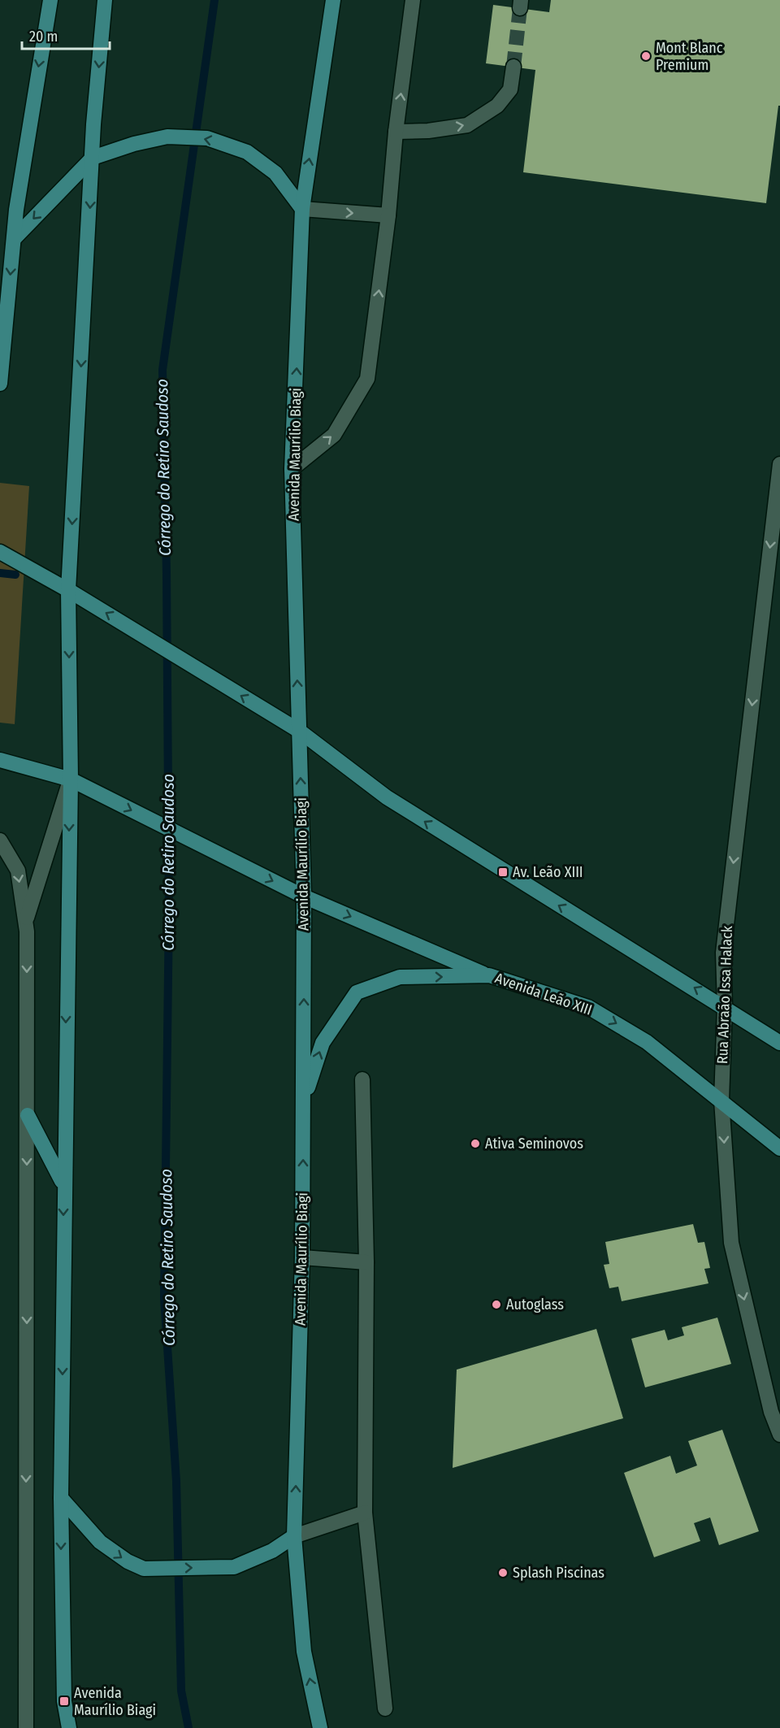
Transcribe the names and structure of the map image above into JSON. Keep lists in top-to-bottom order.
{
  "streets": {
    "main road": ["Avenida Maurílio Biagi", "Avenida Leão XIII"],
    "street": ["Rua Abraão Issa Halack"]
  },
  "crossings": [
    ["Avenida Maurílio Biagi", "Avenida Leão XIII"],
    ["Avenida Leão XIII", "Rua Abraão Issa Halack"]
  ],
  "one_way": ["Avenida Maurílio Biagi", "Rua Abraão Issa Halack"],
  "water": ["Córrego do Retiro Saudoso"],
  "places": {
    "other": [
      "Mont Blanc Premium",
      "Ativa Seminovos",
      "Autoglass",
      "Splash Piscinas"
    ],
    "transit": ["Av. Leão XIII", "Avenida Maurílio Biagi"]
  },
  "scale_bar": "20 m"
}
